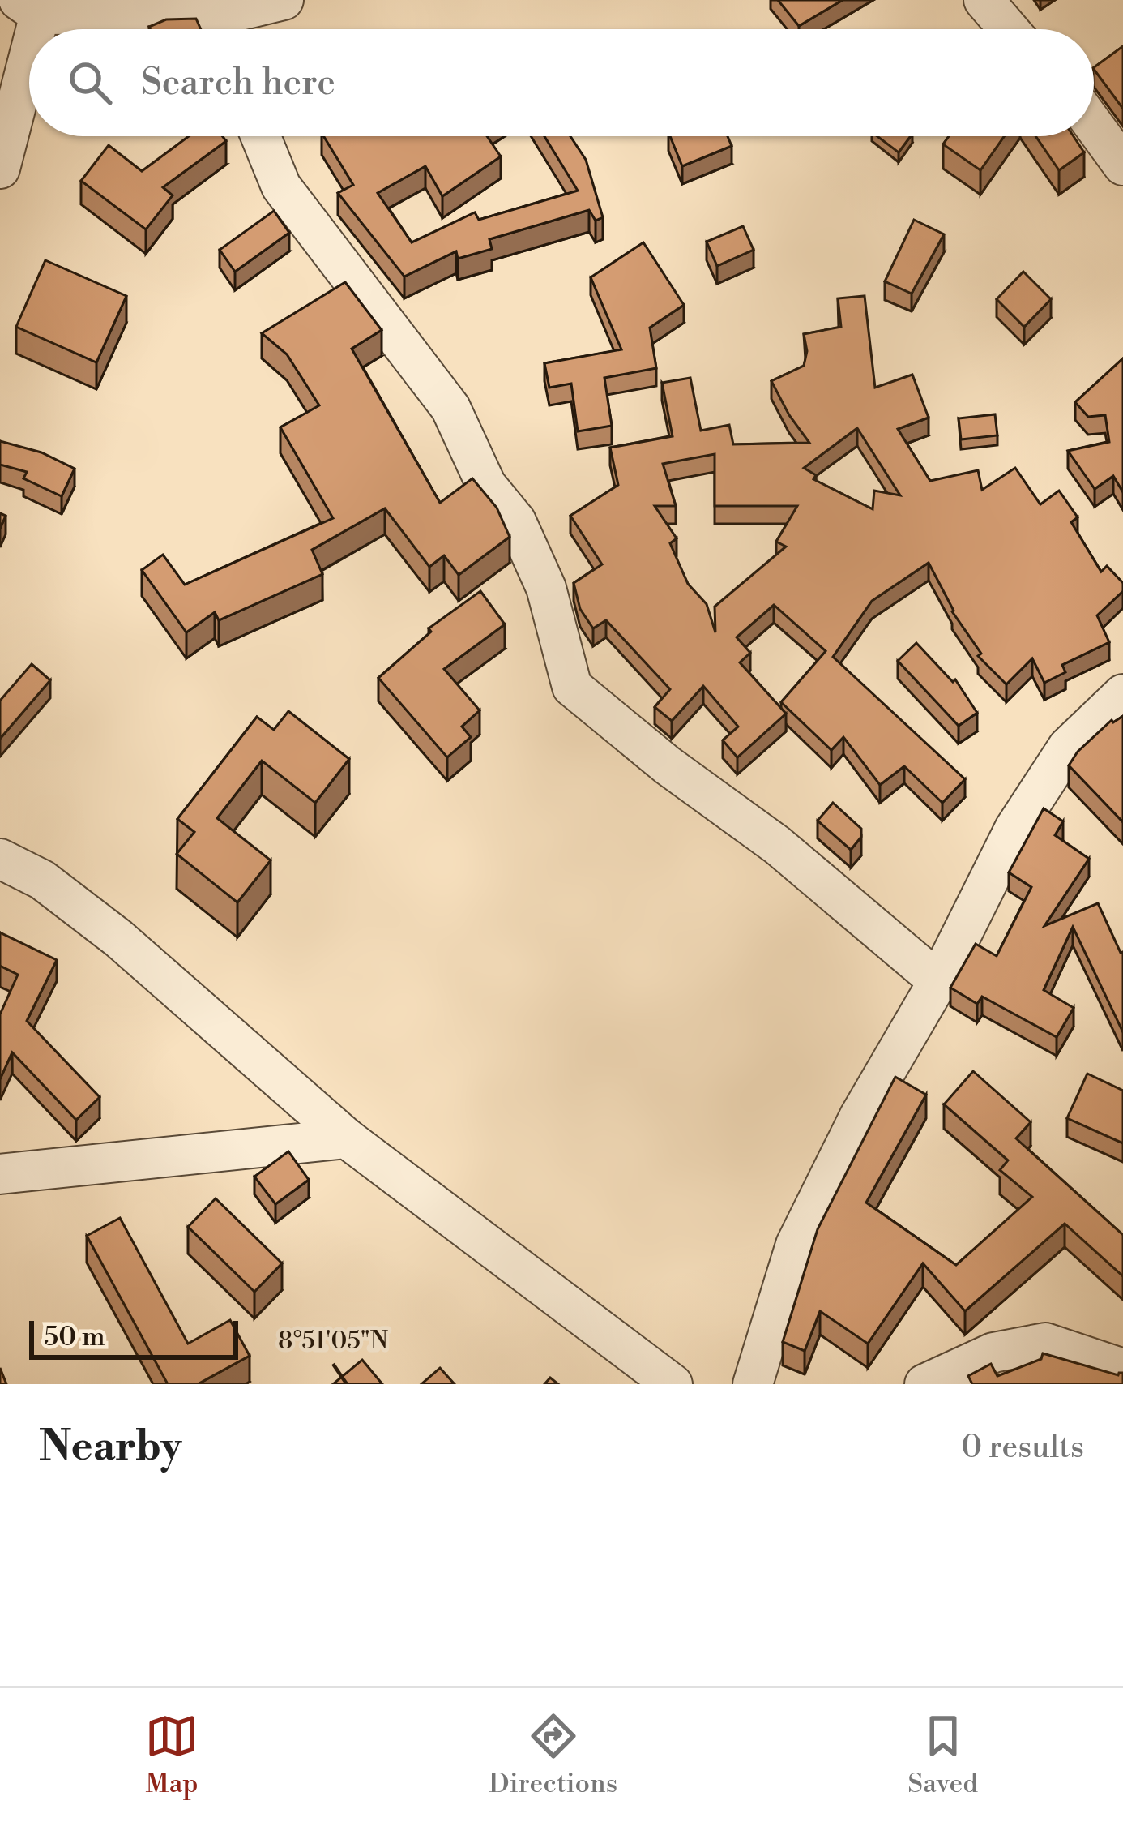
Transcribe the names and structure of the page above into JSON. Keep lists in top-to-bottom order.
{
  "scale_bar": "50 m",
  "page": {
    "search": "Search here",
    "scale": "50 m",
    "heading": ["Nearby", "0 results"],
    "nav": ["Map", "Directions", "Saved"]
  },
  "coordinates": ["8°51'05\"N"]
}
